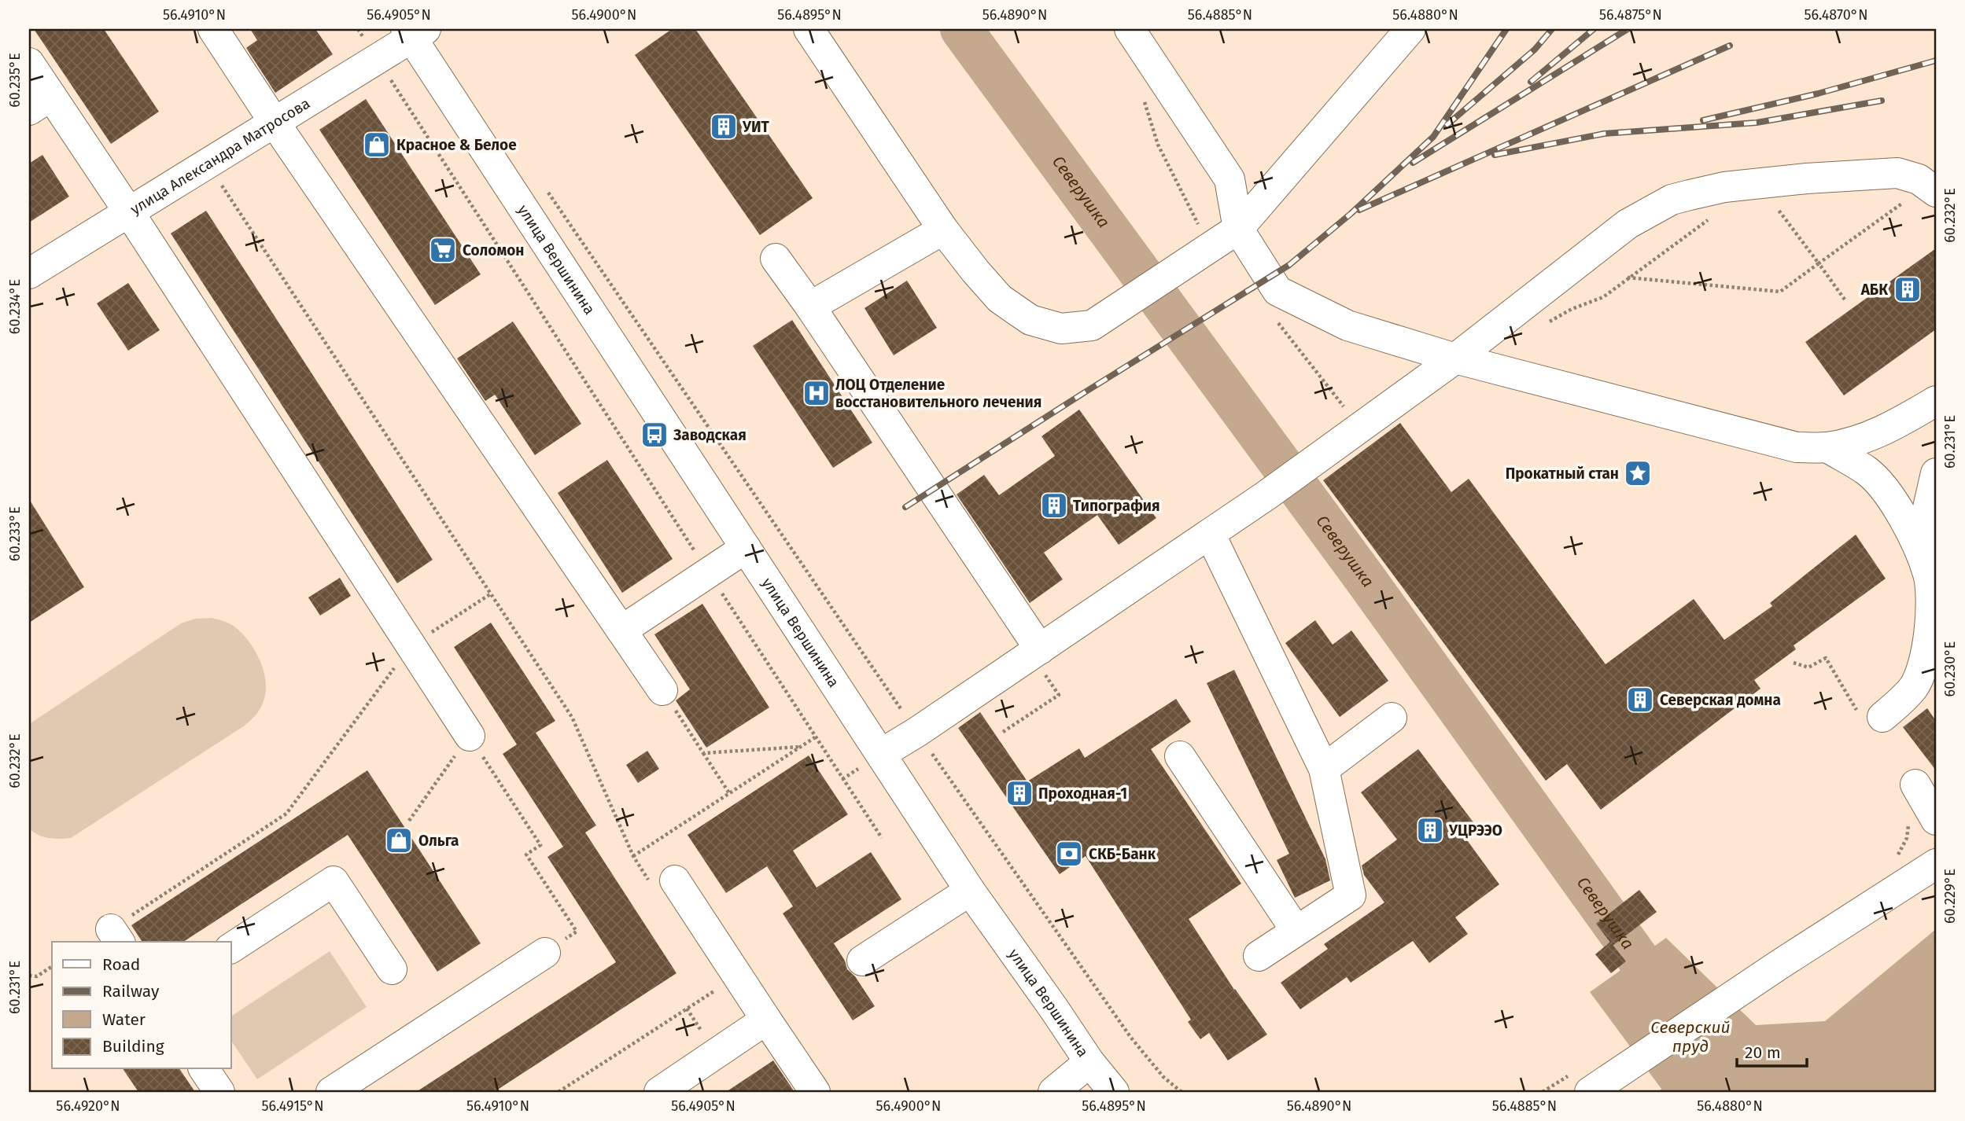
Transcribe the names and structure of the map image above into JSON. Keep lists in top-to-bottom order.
{
  "streets": {
    "street": ["улица Александра Матросова", "улица Вершинина"]
  },
  "crossings": [
    ["улица Александра Матросова", "улица Вершинина"]
  ],
  "water": ["Северушка", "Северский пруд"],
  "places": {
    "building": [
      "УИТ",
      "АБК",
      "Типография",
      "Северская домна",
      "Проходная-1",
      "УЦРЭЭО"
    ],
    "shop": ["Красное & Белое", "Ольга"],
    "supermarket": ["Соломон"],
    "hospital": ["ЛОЦ Отделение восстановительного лечения"],
    "bus stop": ["Заводская"],
    "place": ["Прокатный стан"],
    "bank": ["СКБ-Банк"]
  },
  "legend": [
    "Road",
    "Railway",
    "Water",
    "Building"
  ],
  "scale_bar": "20 m",
  "coordinates": [
    "56.4910°N",
    "56.4905°N",
    "56.4900°N",
    "56.4895°N",
    "56.4890°N",
    "56.4885°N",
    "56.4880°N",
    "56.4875°N",
    "56.4870°N",
    "60.235°E",
    "60.232°E",
    "60.234°E",
    "60.231°E",
    "60.233°E",
    "60.230°E",
    "60.229°E",
    "56.4920°N",
    "56.4915°N"
  ]
}
